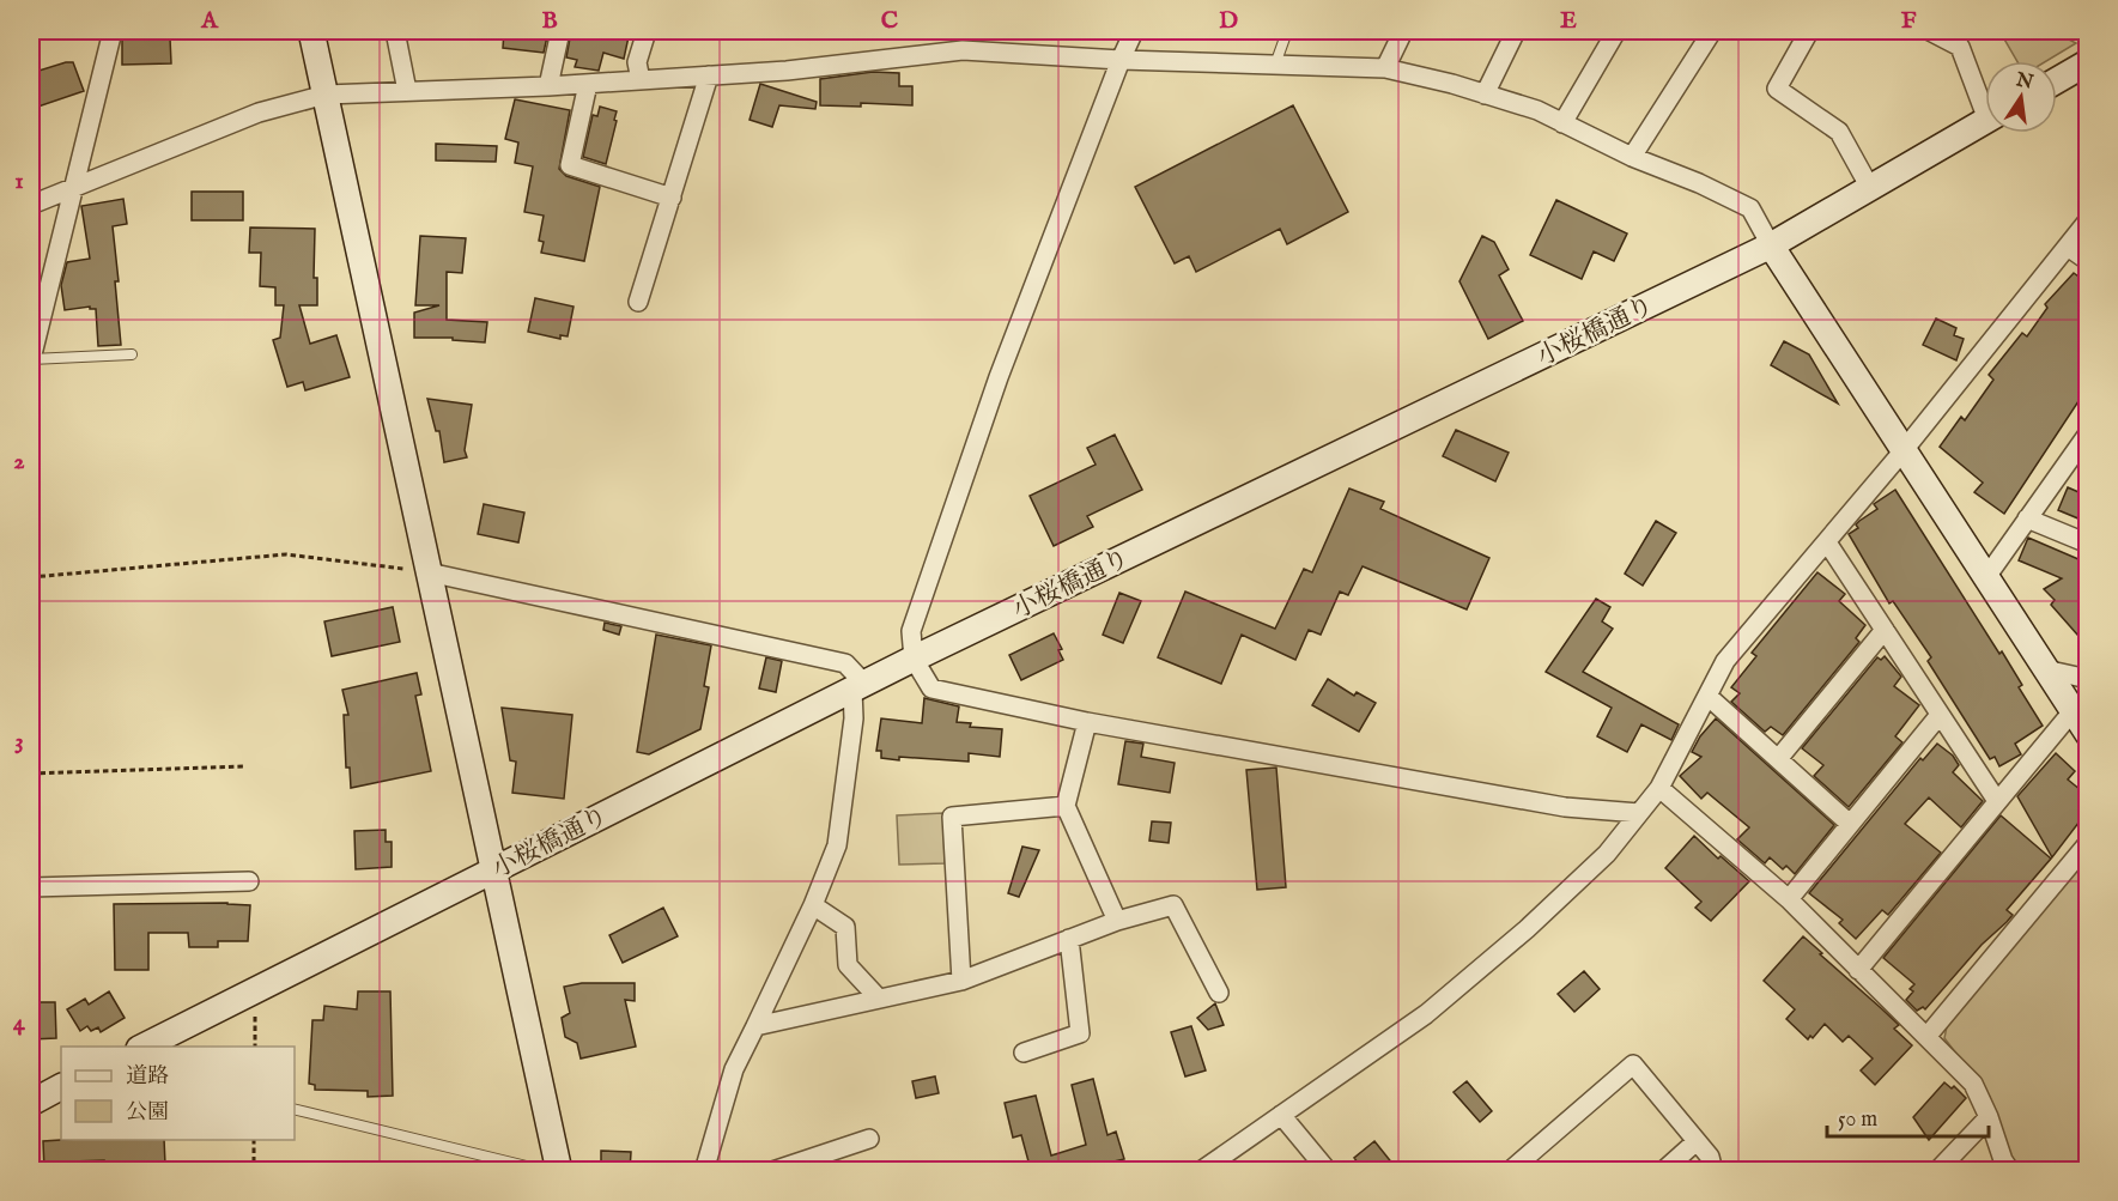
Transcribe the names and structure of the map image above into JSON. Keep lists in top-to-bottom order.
{
  "streets": {
    "street": ["小桜橋通り"]
  },
  "legend": ["道路", "公園"],
  "scale_bar": "50 m",
  "north": "top",
  "grid": {
    "columns": [
      "A",
      "B",
      "C",
      "D",
      "E",
      "F"
    ],
    "rows": [
      "1",
      "2",
      "3",
      "4"
    ]
  }
}
